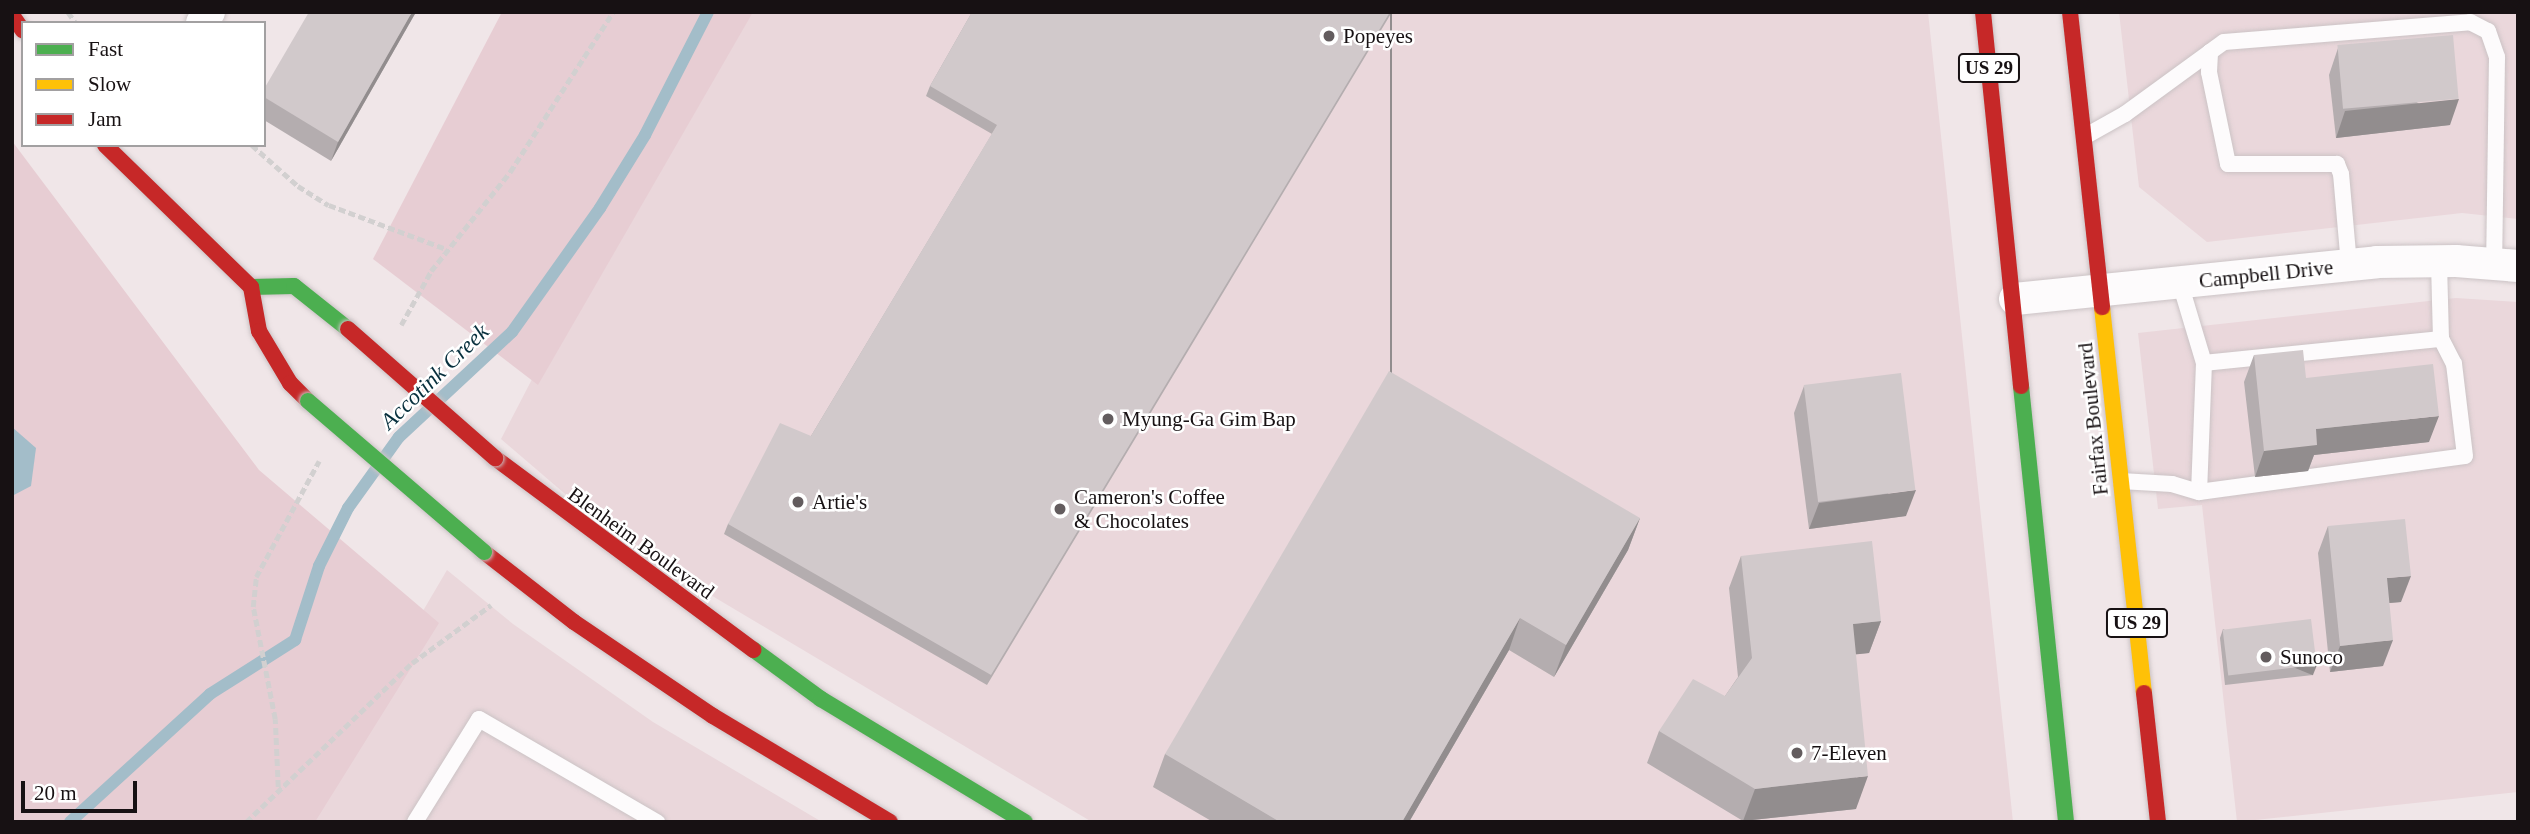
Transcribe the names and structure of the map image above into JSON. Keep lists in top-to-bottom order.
{
  "streets": {
    "main road": ["US 29", "Fairfax Boulevard", "Blenheim Boulevard"],
    "street": ["Campbell Drive"]
  },
  "crossings": [
    ["US 29", "Campbell Drive"],
    ["Campbell Drive", "Fairfax Boulevard"]
  ],
  "water": ["Accotink Creek"],
  "places": [
    "Popeyes",
    "Myung-Ga Gim Bap",
    "Artie's",
    "Cameron's Coffee & Chocolates",
    "Sunoco",
    "7-Eleven"
  ],
  "legend": ["Fast", "Slow", "Jam"],
  "scale_bar": "20 m"
}
